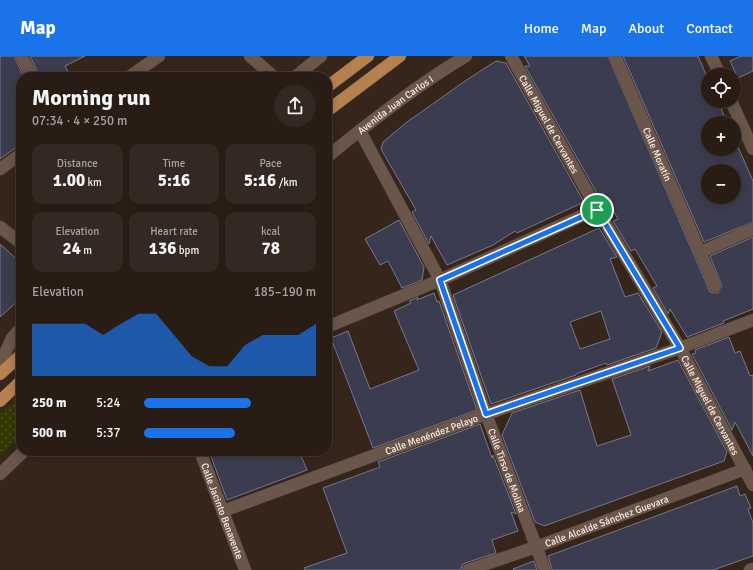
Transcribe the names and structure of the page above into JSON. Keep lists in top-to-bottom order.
{
  "streets": {
    "street": [
      "Avenida Juan Carlos I",
      "Calle Miguel de Cervantes",
      "Calle Moratín",
      "Calle Menéndez Pelayo",
      "Calle Tirso de Molina",
      "Calle Jacinto Benavente",
      "Calle Alcalde Sánchez Guevara"
    ]
  },
  "crossings": [
    ["Avenida Juan Carlos I", "Calle Tirso de Molina"],
    ["Calle Miguel de Cervantes", "Calle Menéndez Pelayo"],
    ["Calle Miguel de Cervantes", "Calle Alcalde Sánchez Guevara"],
    ["Calle Menéndez Pelayo", "Calle Tirso de Molina"],
    ["Calle Menéndez Pelayo", "Calle Jacinto Benavente"],
    ["Calle Tirso de Molina", "Calle Alcalde Sánchez Guevara"]
  ],
  "page": {
    "header": "Map",
    "nav": [
      "Home",
      "Map",
      "About",
      "Contact"
    ],
    "map_buttons": ["+", "−"],
    "heading": ["Morning run", "07:34 · 4 × 250 m"],
    "stats": [
      ["Distance", "1.00 km"],
      ["Time", "5:16"],
      ["Pace", "5:16 /km"],
      ["Elevation", "24 m"],
      ["Heart rate", "136 bpm"],
      ["kcal", "78"]
    ],
    "chart": ["Elevation", "185–190 m"],
    "list": [
      {
        "name": "250 m",
        "note": "5:24"
      },
      {
        "name": "500 m",
        "note": "5:37"
      }
    ]
  }
}
